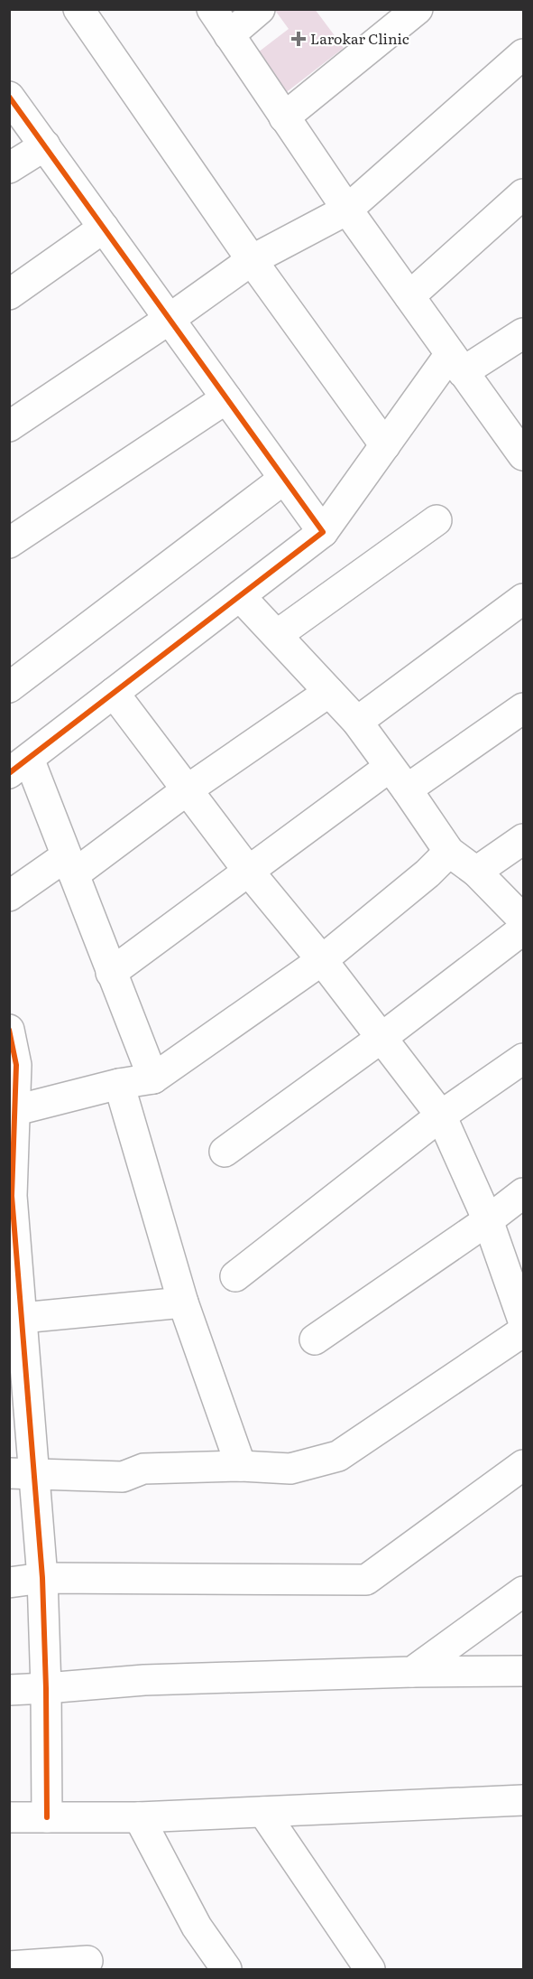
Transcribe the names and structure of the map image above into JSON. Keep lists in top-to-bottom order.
{
  "places": {
    "health": ["Larokar Clinic"]
  }
}
